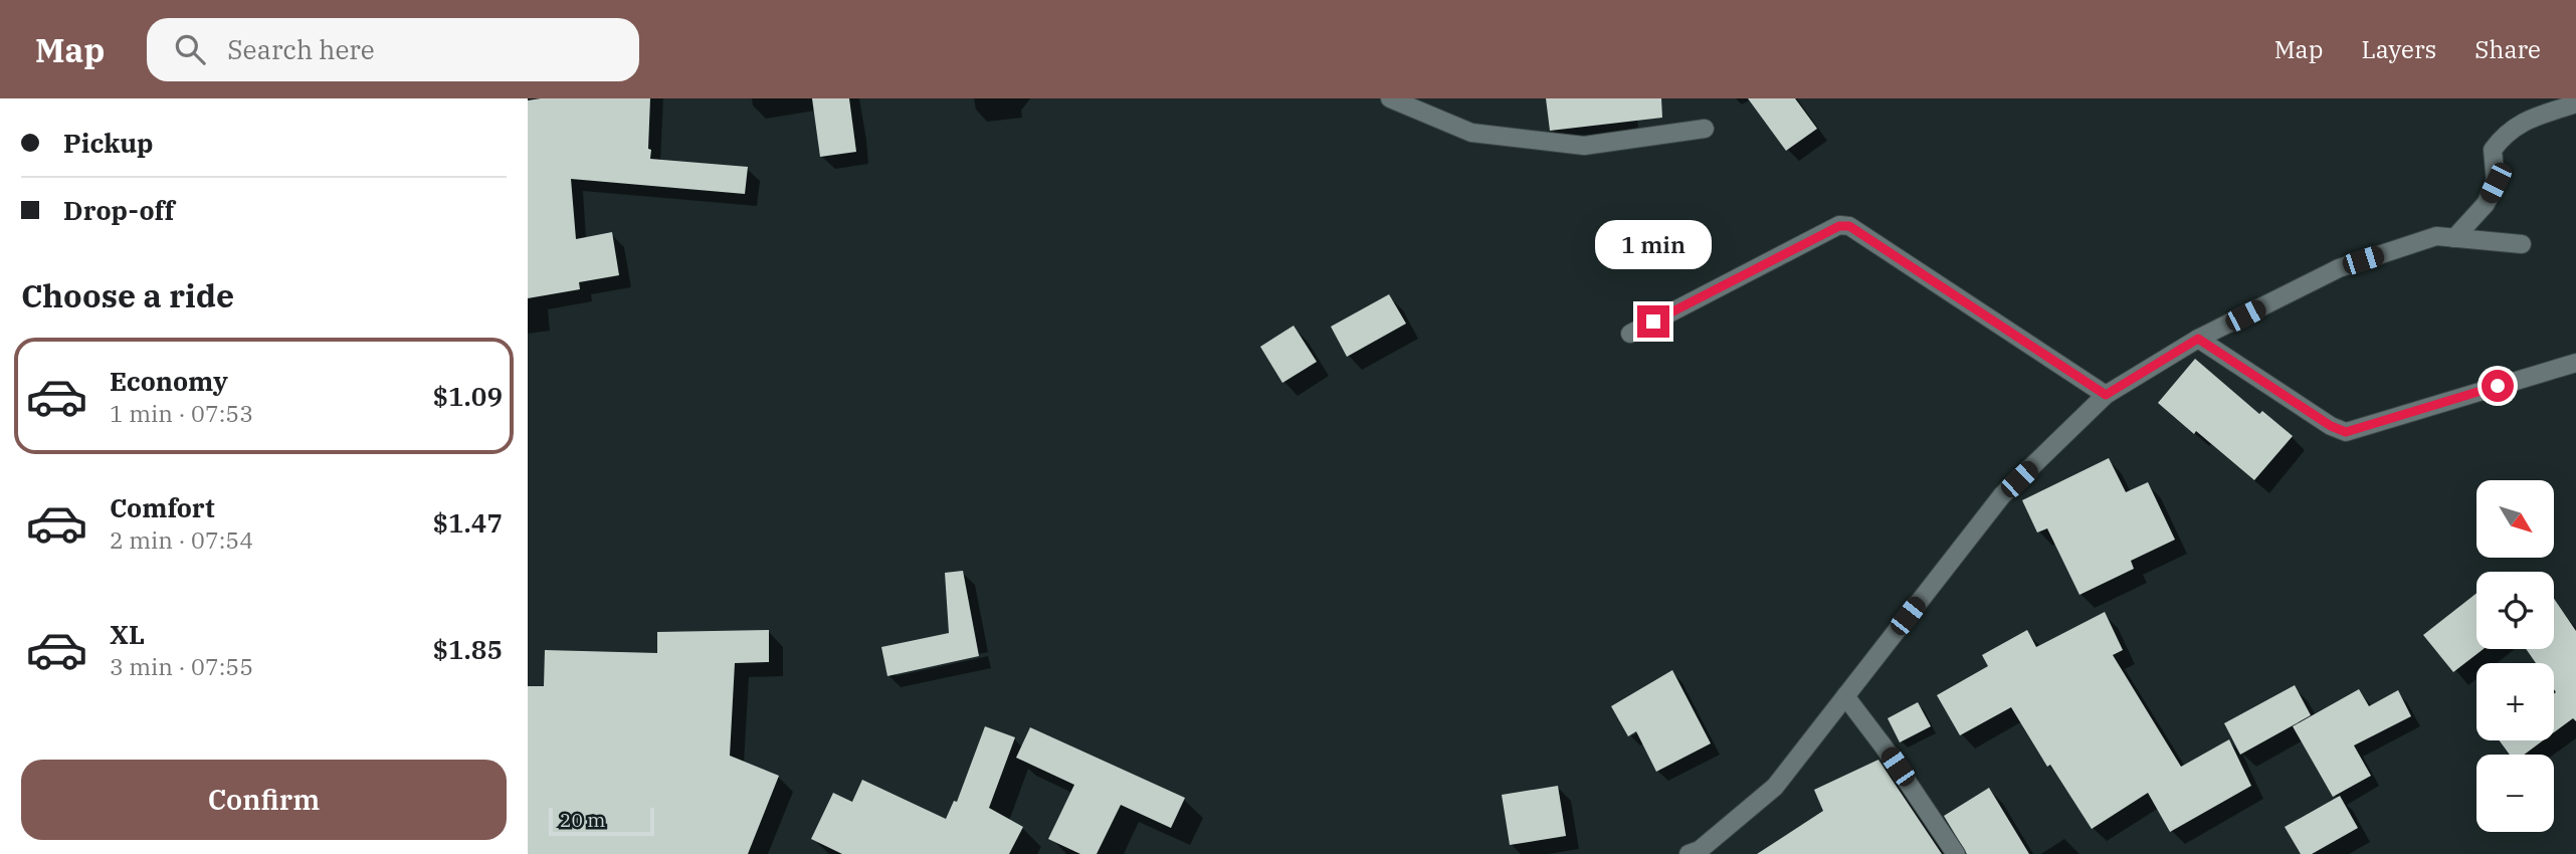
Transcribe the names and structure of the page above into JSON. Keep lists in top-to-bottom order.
{
  "scale_bar": "20 m",
  "north": "bottom right",
  "page": {
    "header": "Map",
    "search": "Search here",
    "nav": ["Map", "Layers", "Share"],
    "banner": ["Pickup", "Drop-off"],
    "bubble": "1 min",
    "heading": "Choose a ride",
    "list": [
      {
        "name": "Economy",
        "note": "1 min · 07:53",
        "value": "$1.09"
      },
      {
        "name": "Comfort",
        "note": "2 min · 07:54",
        "value": "$1.47"
      },
      {
        "name": "XL",
        "note": "3 min · 07:55",
        "value": "$1.85"
      }
    ],
    "map_buttons": ["+", "−"],
    "buttons": "Confirm",
    "scale": "20 m"
  }
}
